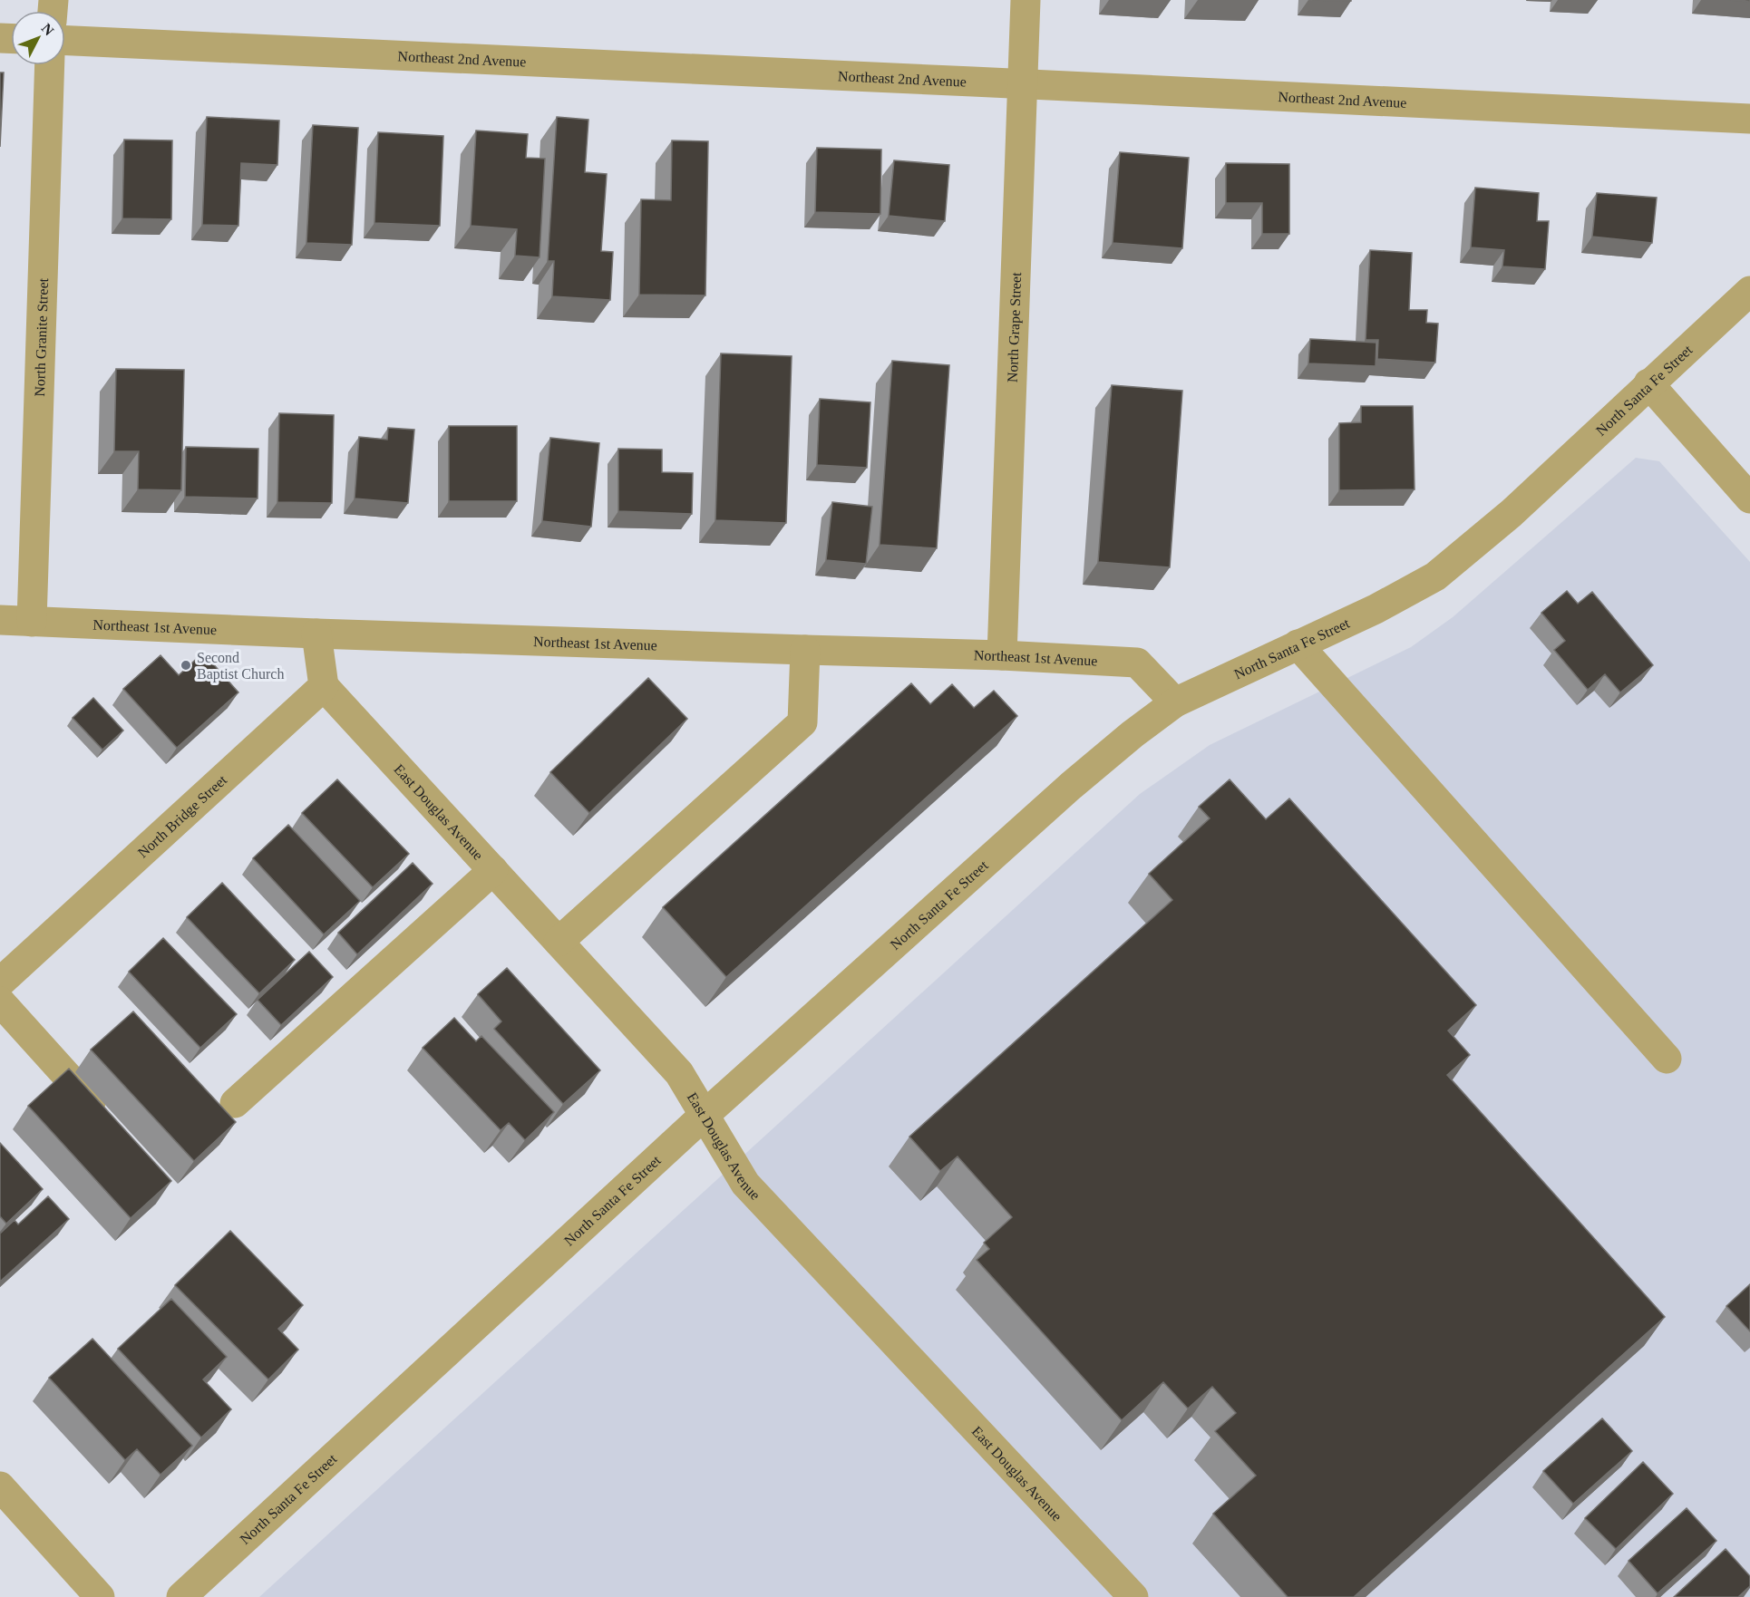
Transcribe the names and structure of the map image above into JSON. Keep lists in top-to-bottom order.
{
  "streets": {
    "street": [
      "Northeast 2nd Avenue",
      "North Grape Street",
      "North Granite Street",
      "North Santa Fe Street",
      "Northeast 1st Avenue",
      "East Douglas Avenue",
      "North Bridge Street"
    ]
  },
  "crossings": [
    ["Northeast 2nd Avenue", "North Grape Street"],
    ["North Grape Street", "Northeast 1st Avenue"],
    ["North Granite Street", "Northeast 1st Avenue"],
    ["North Santa Fe Street", "Northeast 1st Avenue"],
    ["North Santa Fe Street", "East Douglas Avenue"],
    ["East Douglas Avenue", "North Bridge Street"]
  ],
  "places": ["Second Baptist Church"],
  "north": "top right"
}
